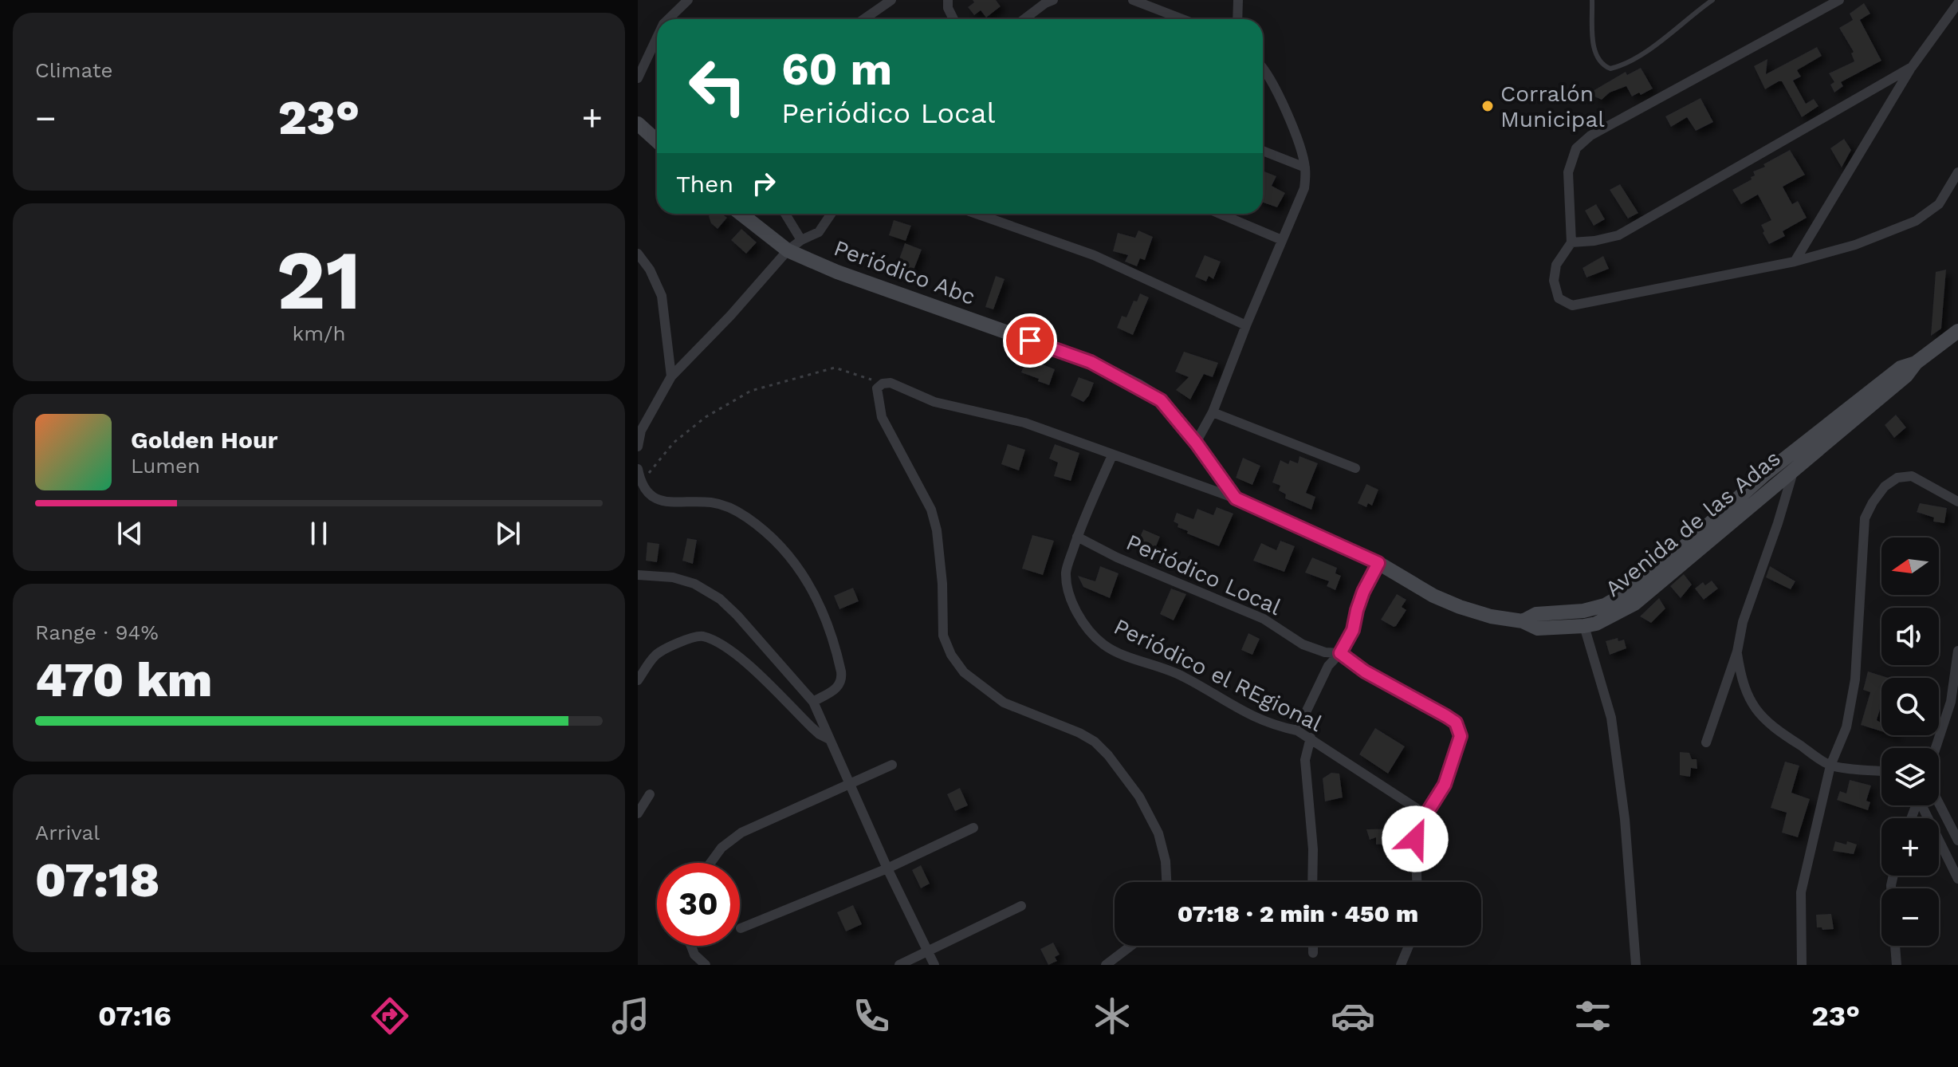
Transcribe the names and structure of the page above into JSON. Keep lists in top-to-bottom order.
{
  "streets": {
    "street": [
      "Periódico Abc",
      "Avenida de las Adas",
      "Periódico Local",
      "Periódico el REgional"
    ]
  },
  "crossings": [
    ["Periódico Local", "Periódico el REgional"]
  ],
  "places": ["Corralón Municipal"],
  "north": "left",
  "page": {
    "tile": [
      "Climate",
      ["21", "km/h"],
      ["Range · 94%", "470 km"],
      ["Arrival", "07:18"]
    ],
    "turn": ["60 m", "Periódico Local"],
    "heat": ["−", "23°", "+"],
    "then": "Then",
    "song": ["Golden Hour", "Lumen"],
    "map_buttons": ["+", "−"],
    "limit": "30",
    "trip": "07:18 · 2 min · 450 m",
    "tabs": ["07:16", "23°"]
  }
}
